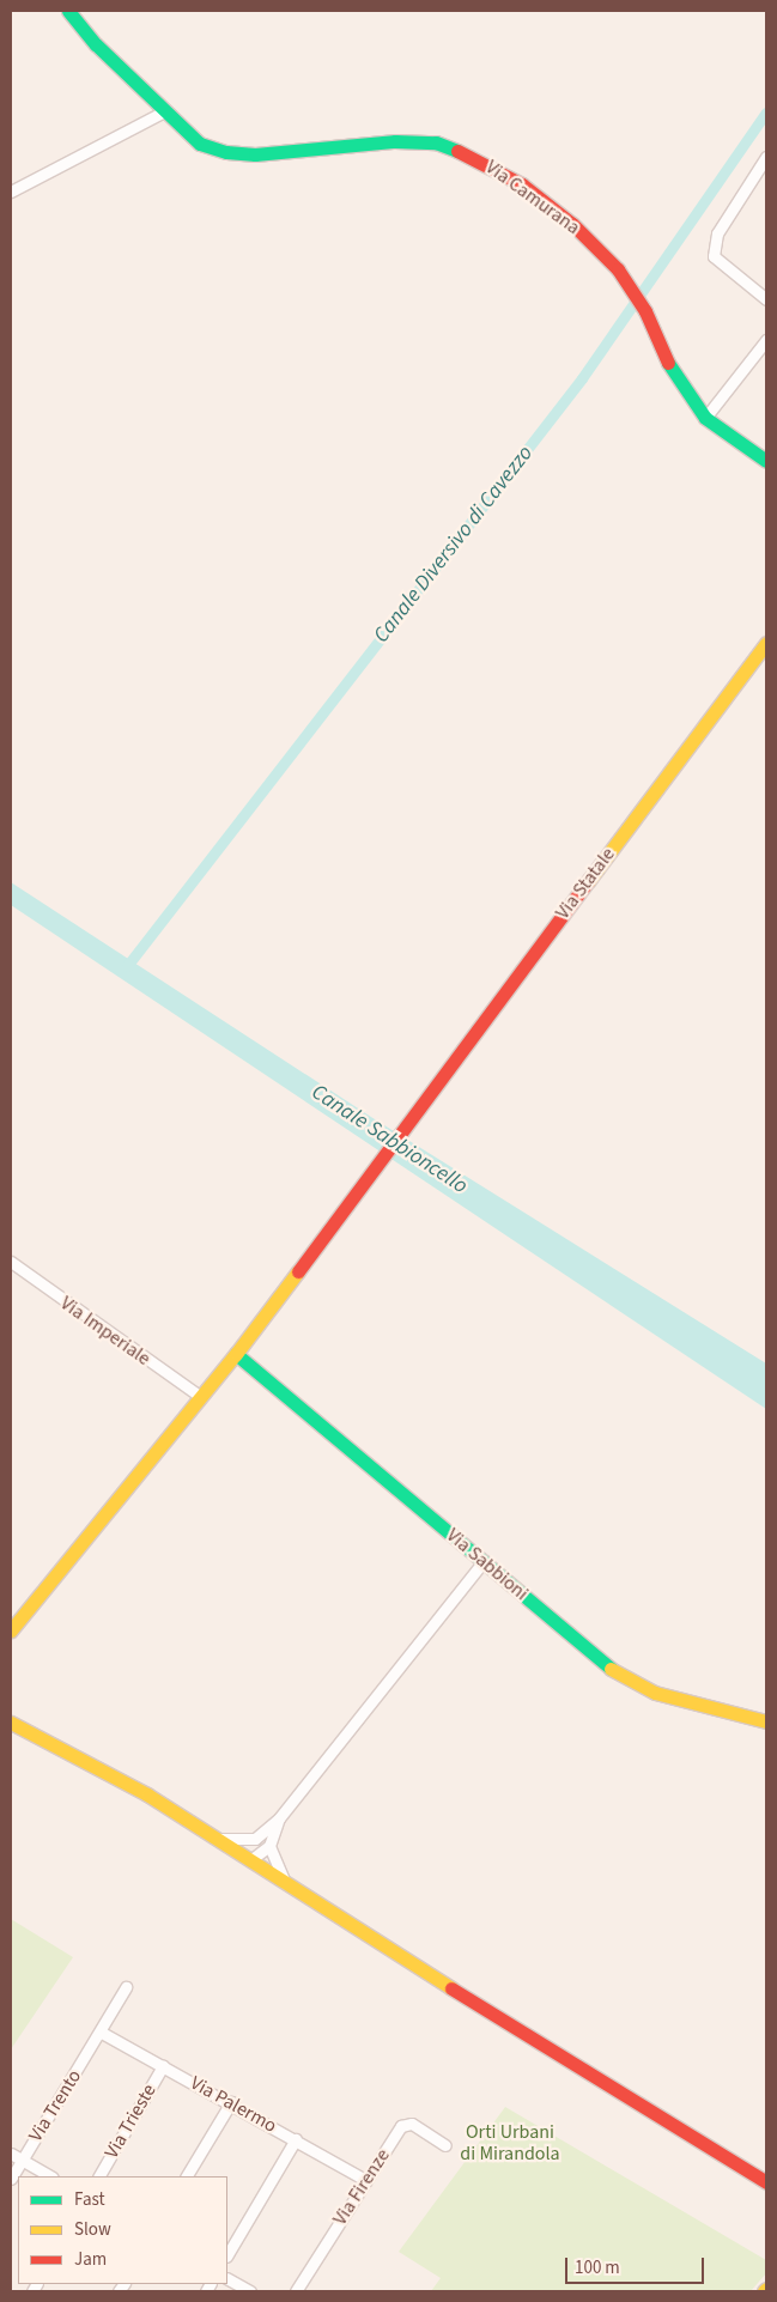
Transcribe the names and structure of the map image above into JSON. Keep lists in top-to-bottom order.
{
  "streets": {
    "street": [
      "Via Camurana",
      "Via Statale",
      "Via Imperiale",
      "Via Sabbioni",
      "Via Palermo",
      "Via Trento",
      "Via Trieste",
      "Via Firenze"
    ]
  },
  "crossings": [
    ["Via Statale", "Via Imperiale"],
    ["Via Statale", "Via Sabbioni"],
    ["Via Palermo", "Via Trento"],
    ["Via Palermo", "Via Trieste"],
    ["Via Palermo", "Via Firenze"]
  ],
  "water": ["Canale Diversivo di Cavezzo", "Canale Sabbioncello"],
  "parks": ["Orti Urbani di Mirandola"],
  "legend": ["Fast", "Slow", "Jam"],
  "scale_bar": "100 m"
}
